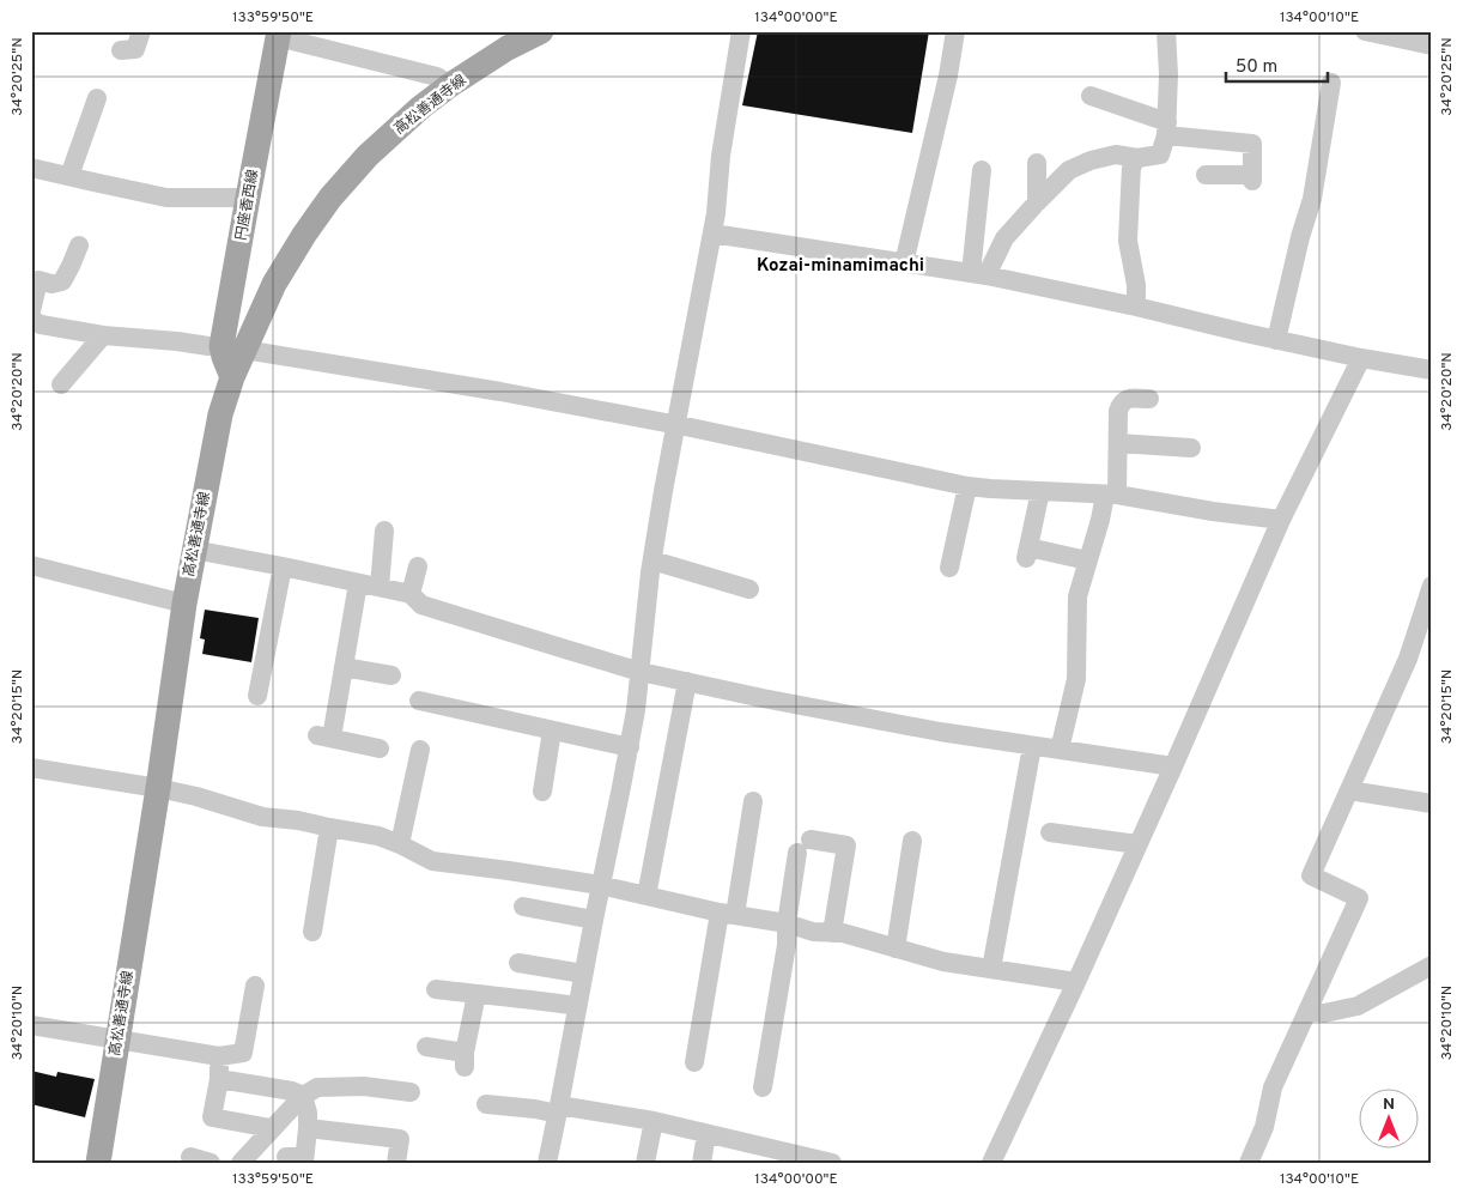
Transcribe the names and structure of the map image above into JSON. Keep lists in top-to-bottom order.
{
  "streets": {
    "main road": ["高松善通寺線", "円座香西線"]
  },
  "crossings": [
    ["高松善通寺線", "円座香西線"]
  ],
  "districts": ["Kozai-minamimachi"],
  "scale_bar": "50 m",
  "north": "top",
  "coordinates": [
    "133°59'50\"E",
    "134°00'00\"E",
    "134°00'10\"E",
    "34°20'25\"N",
    "34°20'20\"N",
    "34°20'15\"N",
    "34°20'10\"N"
  ]
}
